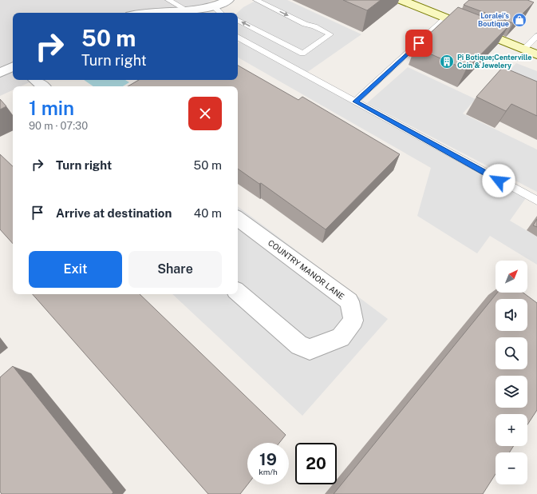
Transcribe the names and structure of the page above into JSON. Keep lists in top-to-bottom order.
{
  "streets": {
    "street": ["COUNTRY MANOR LANE"]
  },
  "places": {
    "shop": ["Loralei's Boutique"],
    "building": ["Pi Botique;Centerville Coin & Jewelery"]
  },
  "north": "top right",
  "page": {
    "turn": ["50 m", "Turn right"],
    "heading": ["1 min", "90 m · 07:30"],
    "list": [
      {
        "name": "Turn right",
        "value": "50 m"
      },
      {
        "name": "Arrive at destination",
        "value": "40 m"
      }
    ],
    "buttons": ["Exit", "Share"],
    "map_buttons": ["+", "−"],
    "speed": "19 km/h",
    "limit": "20"
  }
}
